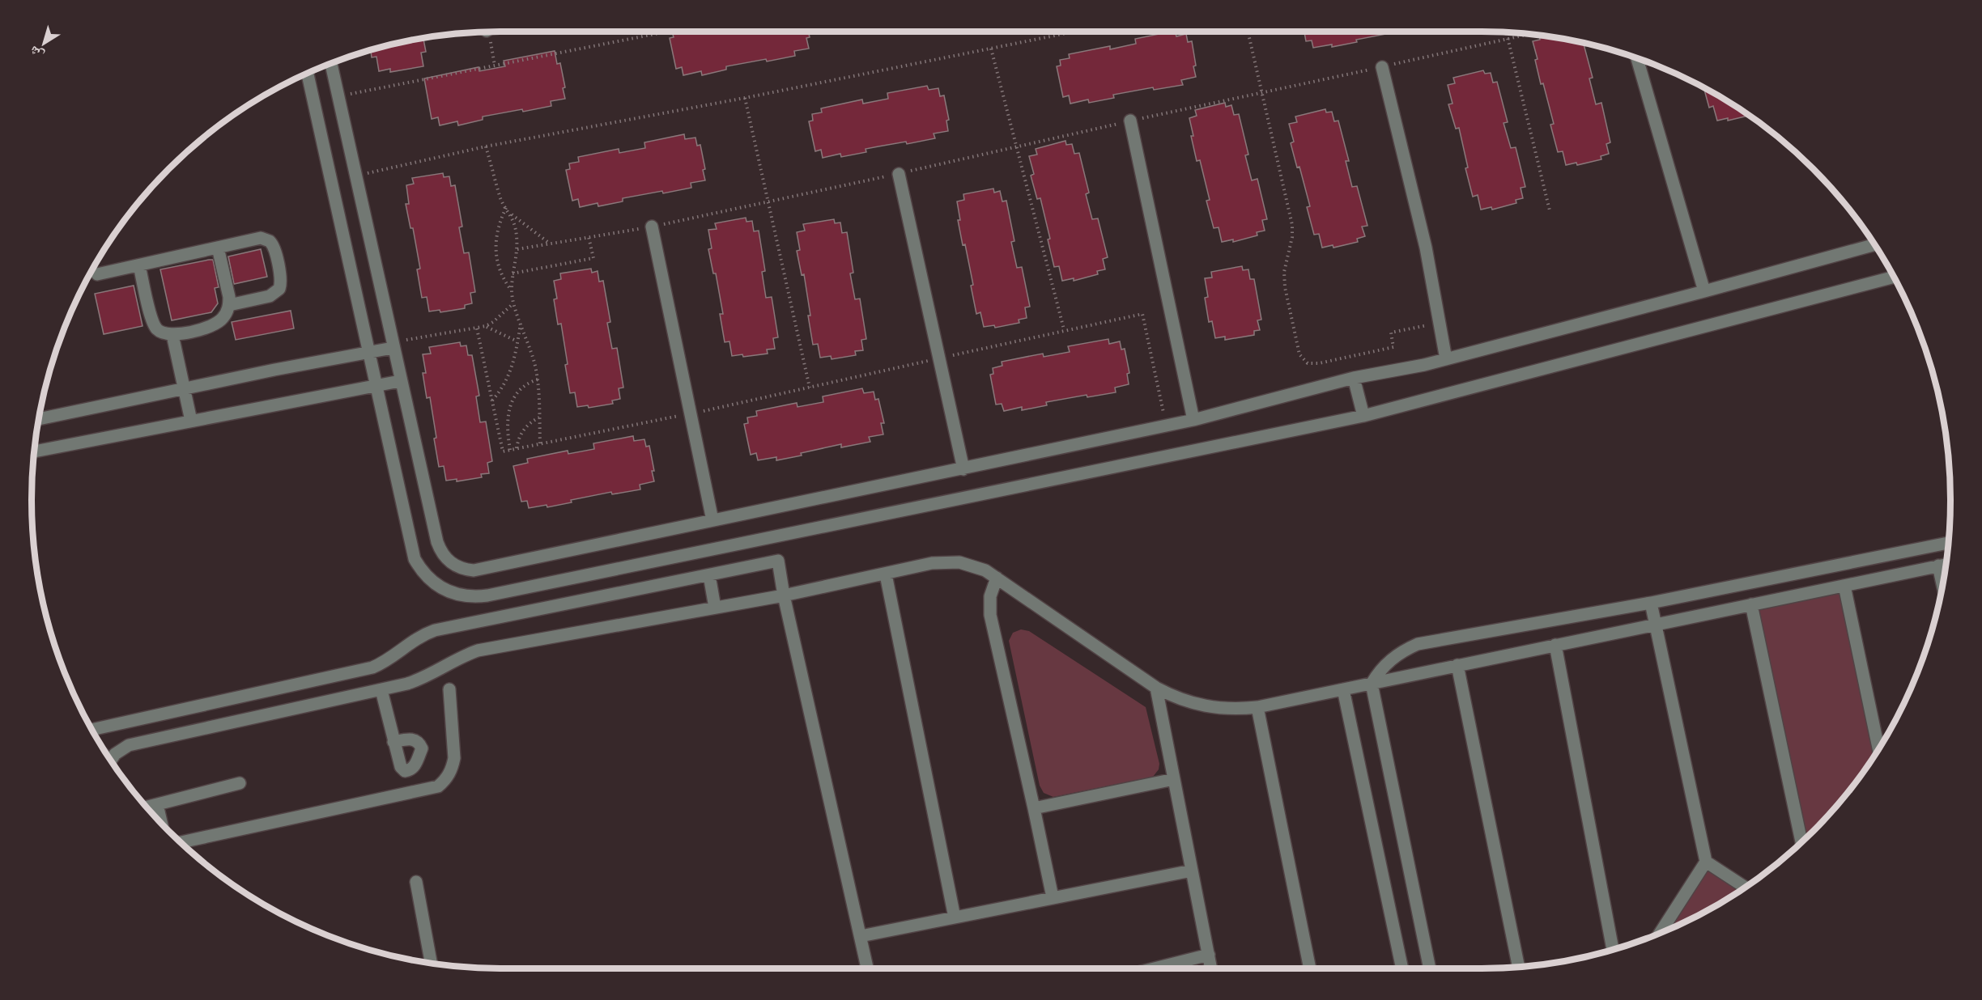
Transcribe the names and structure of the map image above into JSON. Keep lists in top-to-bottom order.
{
  "north": "bottom left"
}
